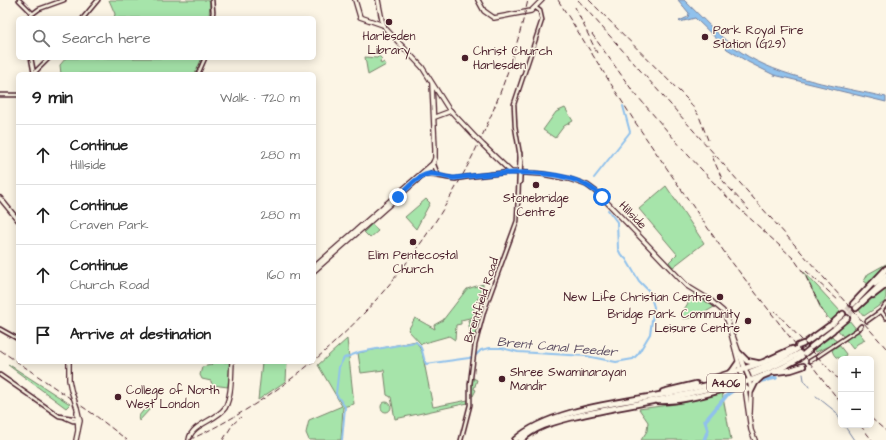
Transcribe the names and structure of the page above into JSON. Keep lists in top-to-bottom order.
{
  "streets": {
    "highway": ["A406"],
    "main road": ["Hillside"],
    "street": ["Brentfield Road"]
  },
  "crossings": [
    ["Hillside", "Brentfield Road"]
  ],
  "water": ["Brent Canal Feeder"],
  "places": [
    "Harlesden Library",
    "Park Royal Fire Station (G29)",
    "Christ Church Harlesden",
    "Stonebridge Centre",
    "Elim Pentecostal Church",
    "New Life Christian Centre",
    "Bridge Park Community Leisure Centre",
    "Shree Swaminarayan Mandir",
    "College of North West London"
  ],
  "page": {
    "search": "Search here",
    "heading": ["9 min", "Walk · 720 m"],
    "list": [
      ["Continue", "Hillside", "280 m"],
      ["Continue", "Craven Park", "280 m"],
      ["Continue", "Church Road", "160 m"],
      "Arrive at destination"
    ],
    "map_buttons": ["+", "−"]
  }
}
